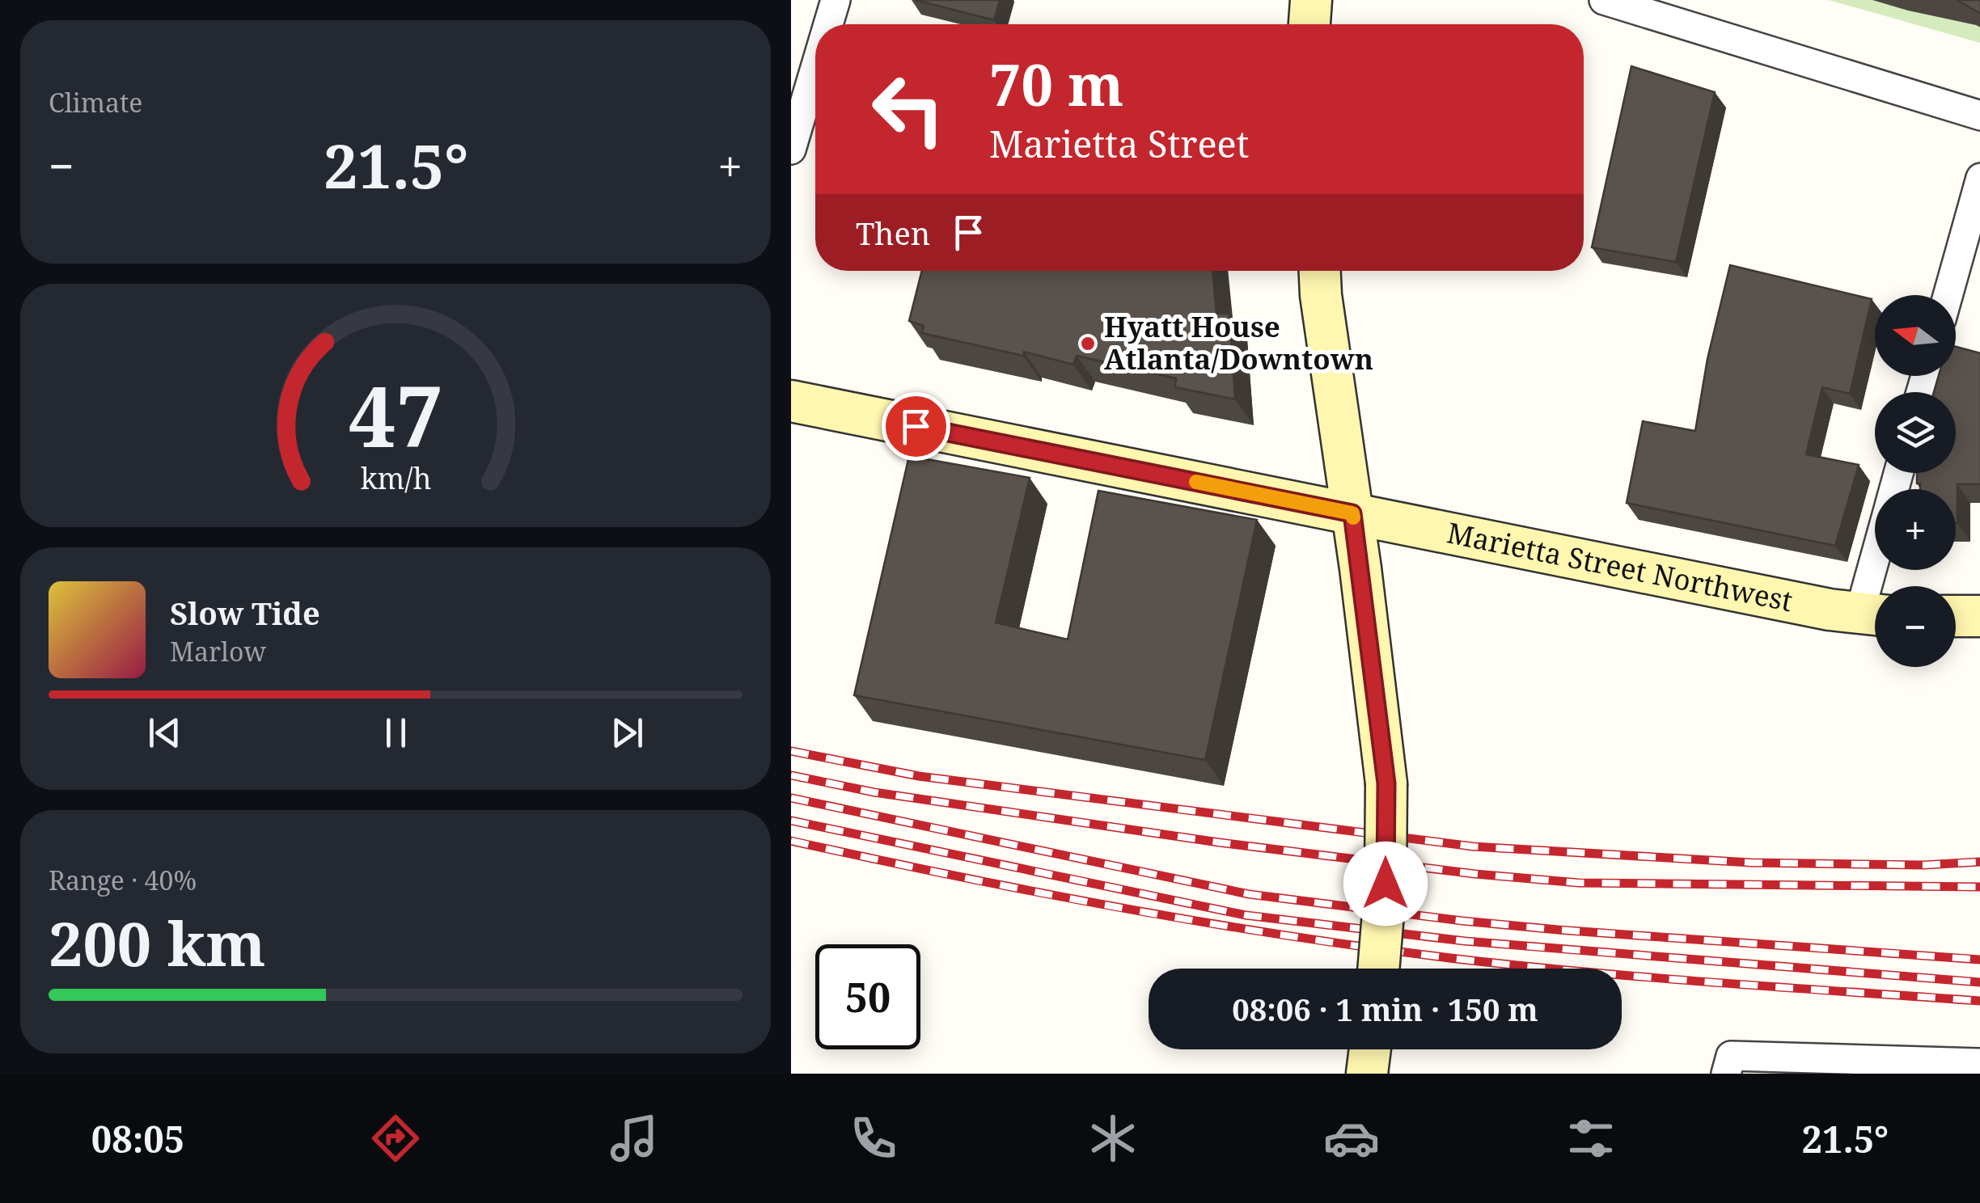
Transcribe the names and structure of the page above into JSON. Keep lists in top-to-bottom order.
{
  "streets": {
    "main road": ["Marietta Street Northwest"]
  },
  "places": ["Hyatt House Atlanta/Downtown"],
  "north": "left",
  "page": {
    "tile": [
      "Climate",
      ["Range · 40%", "200 km"]
    ],
    "turn": ["70 m", "Marietta Street"],
    "heat": ["−", "21.5°", "+"],
    "then": "Then",
    "map_buttons": ["+", "−"],
    "song": ["Slow Tide", "Marlow"],
    "limit": "50",
    "trip": "08:06 · 1 min · 150 m",
    "tabs": ["08:05", "21.5°"],
    "gauge": ["47", "km/h"]
  }
}
